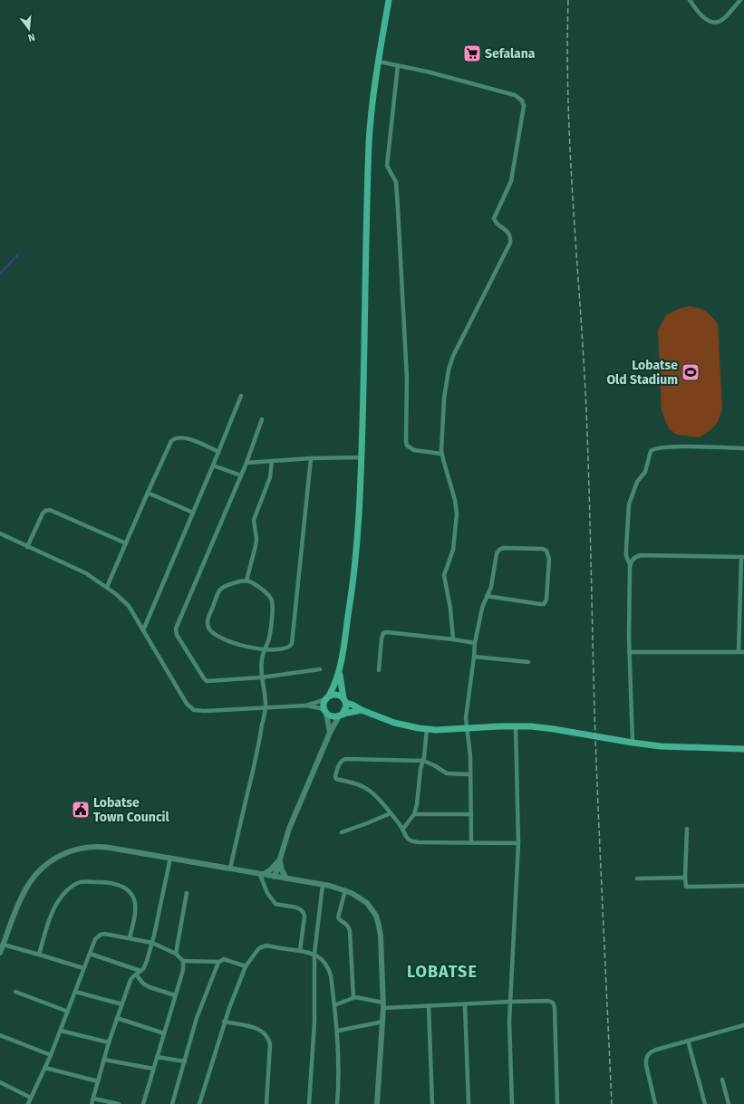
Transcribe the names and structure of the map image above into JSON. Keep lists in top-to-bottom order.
{
  "districts": ["LOBATSE"],
  "places": {
    "supermarket": ["Sefalana"],
    "sports": ["Lobatse Old Stadium"],
    "public building": ["Lobatse Town Council"]
  },
  "north": "bottom"
}
